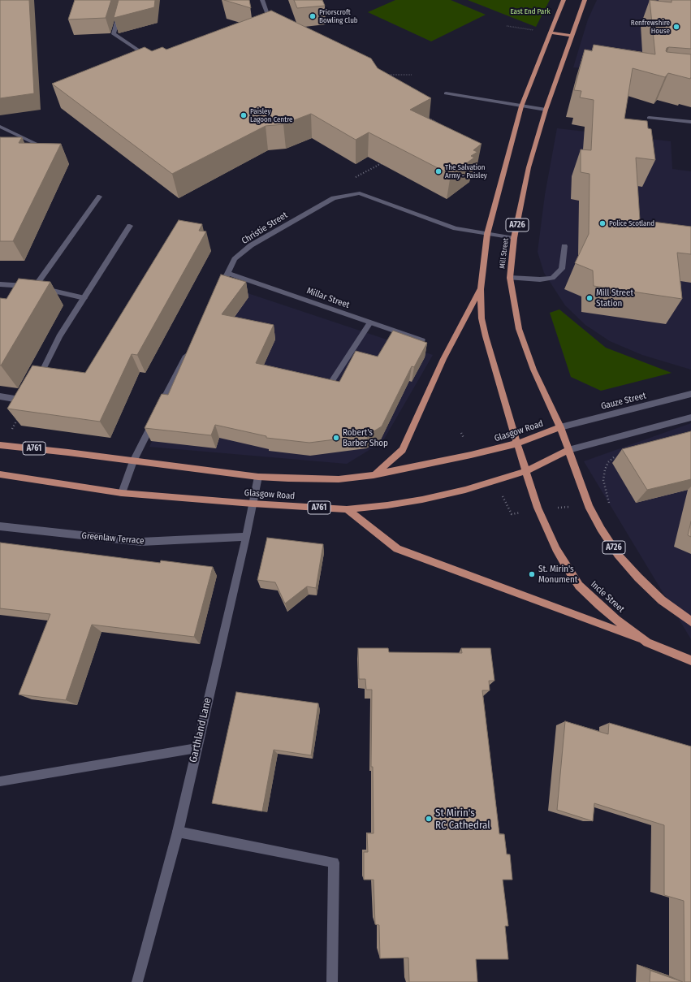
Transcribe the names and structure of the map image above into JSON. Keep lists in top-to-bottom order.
{
  "streets": {
    "main road": [
      "A726",
      "Mill Street",
      "Glasgow Road",
      "A761",
      "Incle Street"
    ],
    "street": [
      "Christie Street",
      "Millar Street",
      "Gauze Street",
      "Greenlaw Terrace",
      "Garthland Lane"
    ]
  },
  "crossings": [
    ["A726", "Mill Street"],
    ["A726", "Glasgow Road"],
    ["Christie Street", "Millar Street"],
    ["Mill Street", "Gauze Street"],
    ["Mill Street", "Glasgow Road"],
    ["Gauze Street", "Glasgow Road"],
    ["Glasgow Road", "Incle Street"],
    ["Glasgow Road", "Garthland Lane"],
    ["Greenlaw Terrace", "Garthland Lane"]
  ],
  "parks": ["East End Park"],
  "places": [
    "Priorscroft Bowling Club",
    "Renfrewshire House",
    "Paisley Lagoon Centre",
    "The Salvation Army - Paisley",
    "Police Scotland",
    "Mill Street Station",
    "Robert's Barber Shop",
    "St. Mirin's Monument",
    "St Mirin's RC Cathedral"
  ]
}
